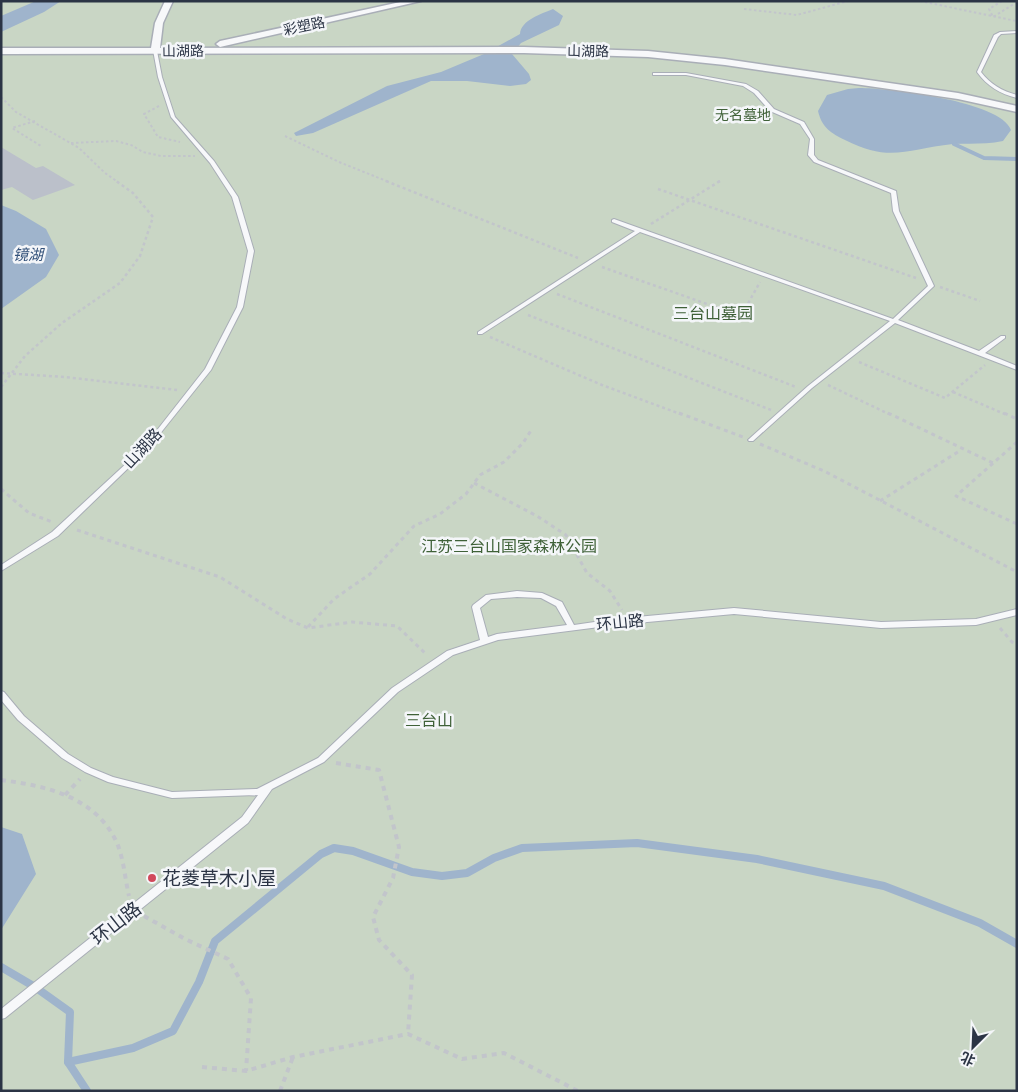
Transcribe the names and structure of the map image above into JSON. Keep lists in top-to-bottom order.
{
  "streets": {
    "street": ["彩塑路", "山湖路"],
    "lane": ["环山路"]
  },
  "crossings": [
    ["彩塑路", "山湖路"]
  ],
  "water": ["镜湖"],
  "parks": [
    "无名墓地",
    "三台山墓园",
    "江苏三台山国家森林公园",
    "三台山"
  ],
  "places": ["花菱草木小屋"],
  "north": "bottom left"
}
